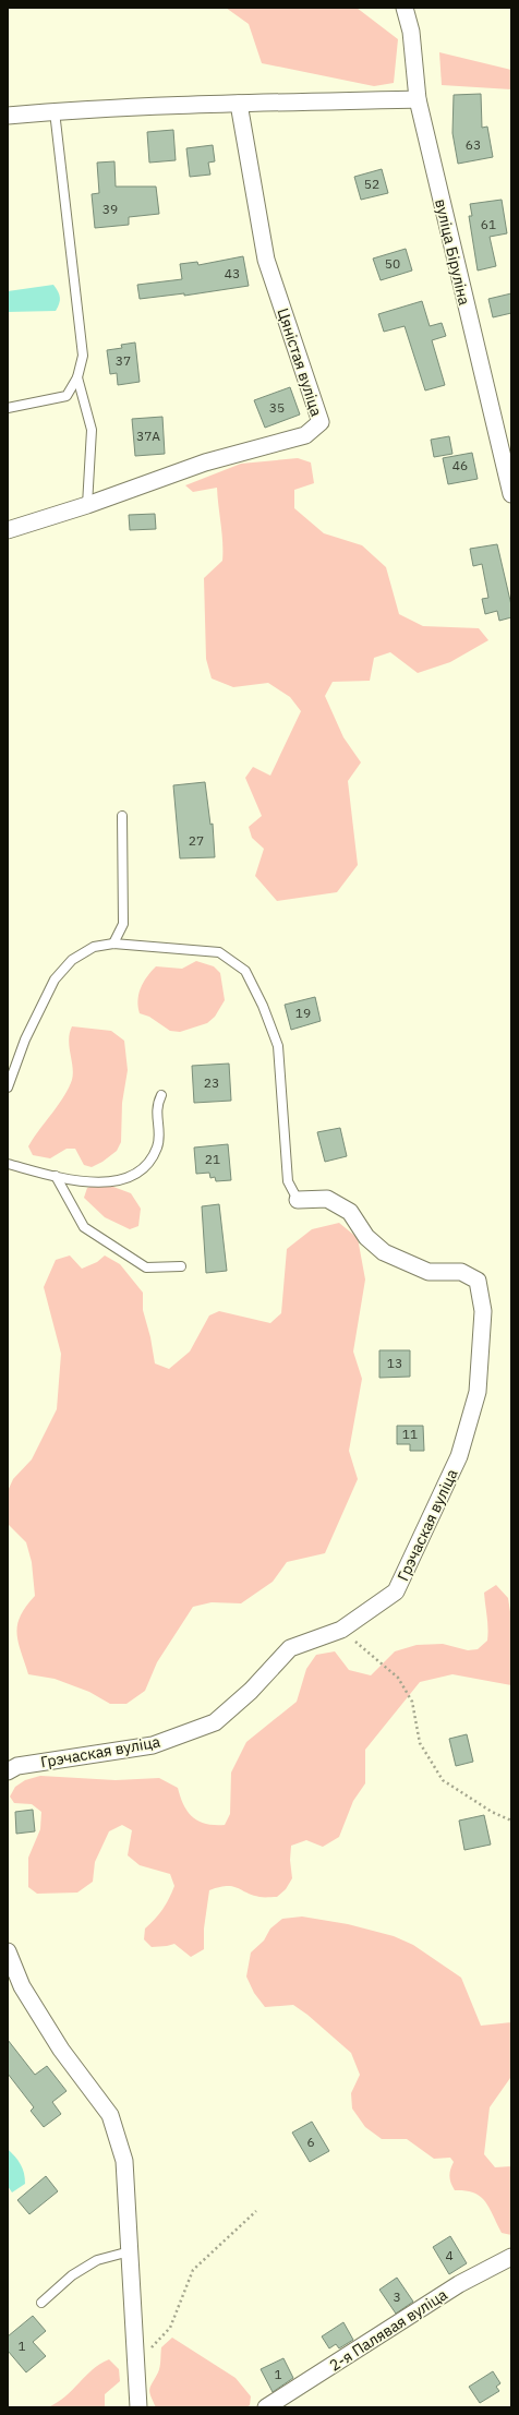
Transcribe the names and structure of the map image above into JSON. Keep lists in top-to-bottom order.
{
  "streets": {
    "street": [
      "вуліца Біруліна",
      "Цяністая вуліца",
      "Грэчаская вуліца",
      "2-я Палявая вуліца"
    ]
  },
  "house_numbers": [
    "63",
    "52",
    "39",
    "61",
    "50",
    "43",
    "37",
    "35",
    "37А",
    "46",
    "27",
    "19",
    "23",
    "21",
    "13",
    "11",
    "6",
    "4",
    "3",
    "1",
    "1"
  ]
}
